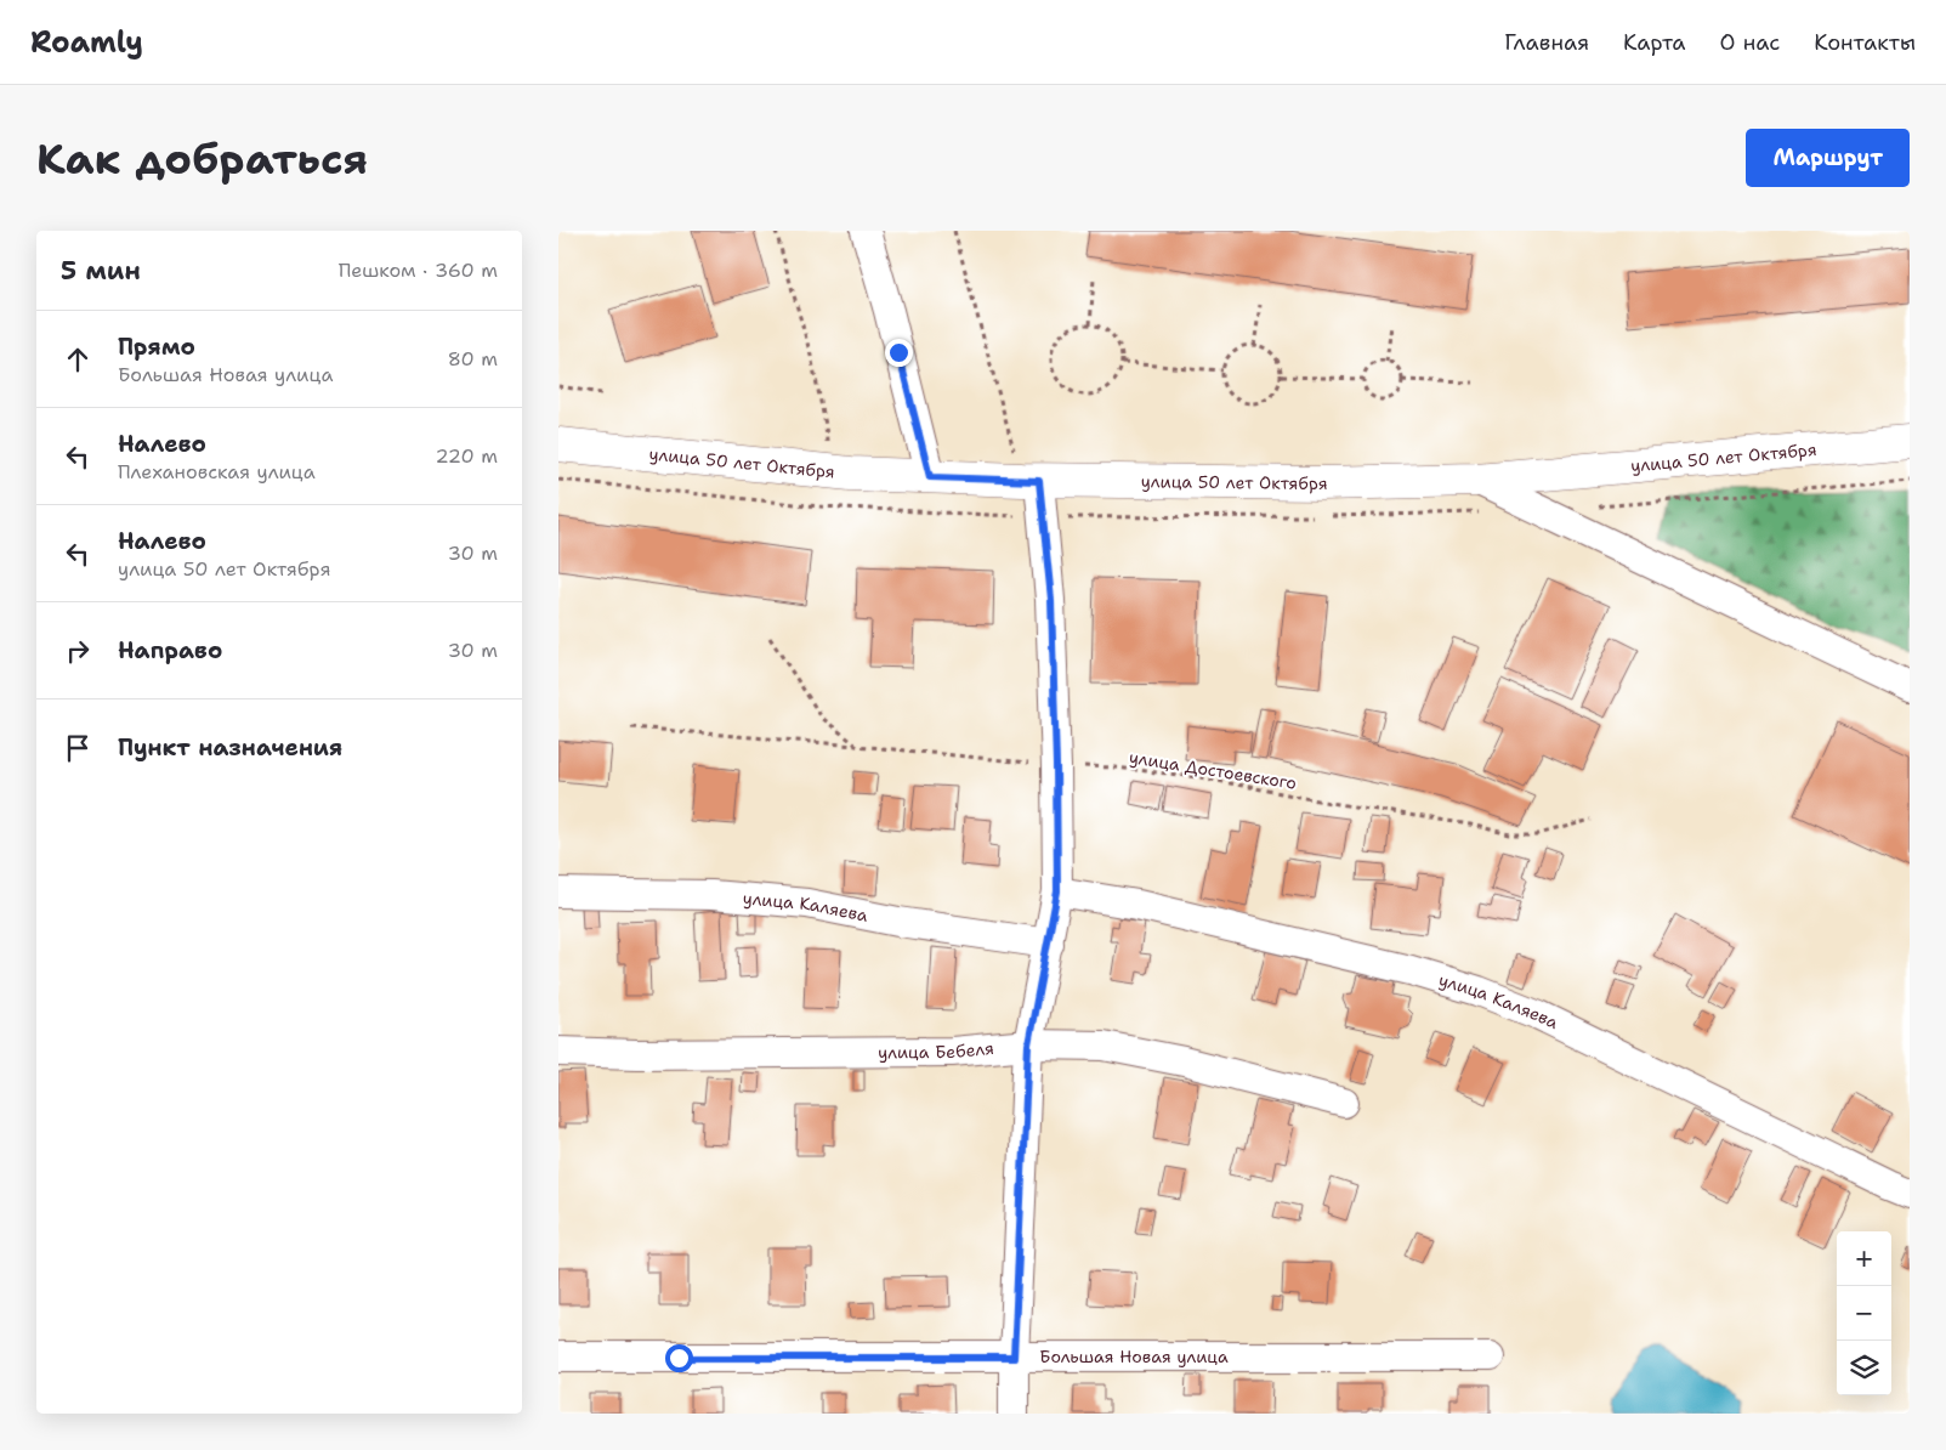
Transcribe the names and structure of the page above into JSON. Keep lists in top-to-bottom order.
{
  "streets": {
    "main road": ["улица 50 лет Октября"],
    "street": ["улица Каляева", "улица Бебеля", "Большая Новая улица"],
    "path": ["улица Достоевского"]
  },
  "page": {
    "header": "Roamly",
    "nav": [
      "Главная",
      "Карта",
      "О нас",
      "Контакты"
    ],
    "buttons": "Маршрут",
    "title": "Как добраться",
    "heading": ["5 мин", "Пешком · 360 m"],
    "list": [
      ["Прямо", "Большая Новая улица", "80 m"],
      ["Налево", "Плехановская улица", "220 m"],
      ["Налево", "улица 50 лет Октября", "30 m"],
      ["Направо", "30 m"],
      "Пункт назначения"
    ],
    "map_buttons": ["+", "−"]
  }
}
